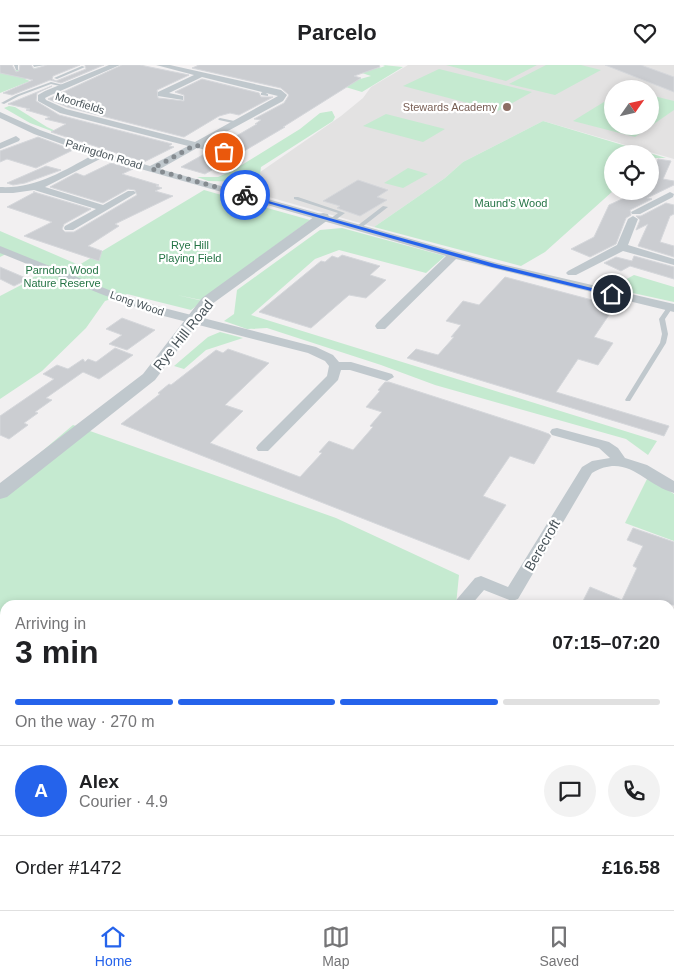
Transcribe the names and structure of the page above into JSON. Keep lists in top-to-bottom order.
{
  "streets": {
    "street": [
      "Moorfields",
      "Paringdon Road",
      "Long Wood",
      "Rye Hill Road",
      "Berecroft"
    ]
  },
  "crossings": [
    ["Paringdon Road", "Rye Hill Road"],
    ["Long Wood", "Rye Hill Road"]
  ],
  "parks": ["Maund's Wood", "Rye Hill Playing Field", "Parndon Wood Nature Reserve"],
  "places": ["Stewards Academy"],
  "north": "top right",
  "page": {
    "header": "Parcelo",
    "heading": ["3 min", "Arriving in", "07:15–07:20"],
    "panel": [
      "Alex",
      "Courier · 4.9",
      "Order #1472",
      "£16.58"
    ],
    "bar": "On the way · 270 m",
    "round": "A",
    "tabs": ["Home", "Map", "Saved"]
  }
}
